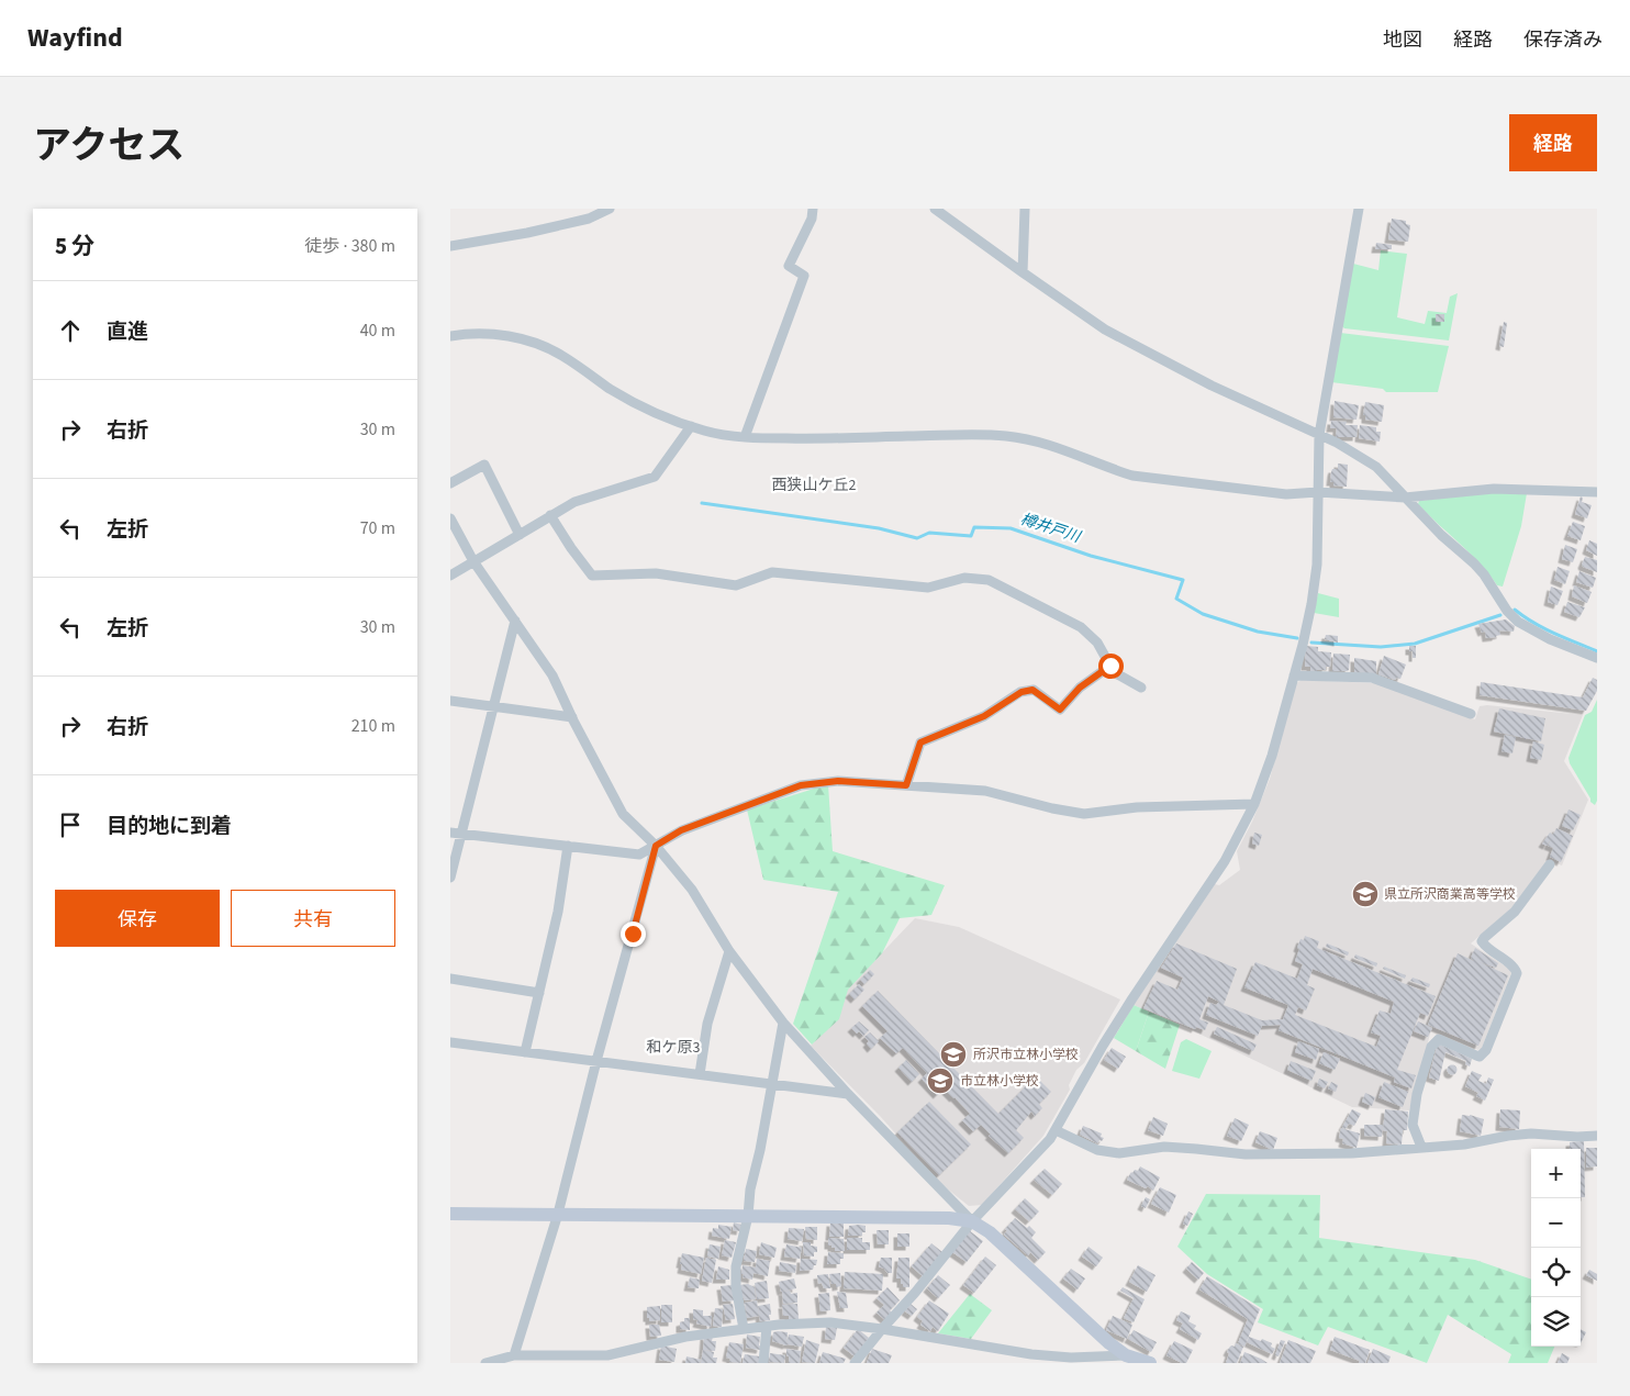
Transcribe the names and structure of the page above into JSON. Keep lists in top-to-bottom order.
{
  "districts": ["西狭山ケ丘2", "和ケ原3"],
  "water": ["樽井戸川"],
  "places": {
    "school or university": ["県立所沢商業高等学校", "所沢市立林小学校", "市立林小学校"]
  },
  "page": {
    "header": "Wayfind",
    "nav": ["地図", "経路", "保存済み"],
    "title": "アクセス",
    "buttons": [
      "経路",
      ["保存", "共有"]
    ],
    "heading": ["5 分", "徒歩 · 380 m"],
    "list": [
      ["直進", "40 m"],
      ["右折", "30 m"],
      ["左折", "70 m"],
      ["左折", "30 m"],
      ["右折", "210 m"],
      "目的地に到着"
    ],
    "map_buttons": ["+", "−"]
  }
}
